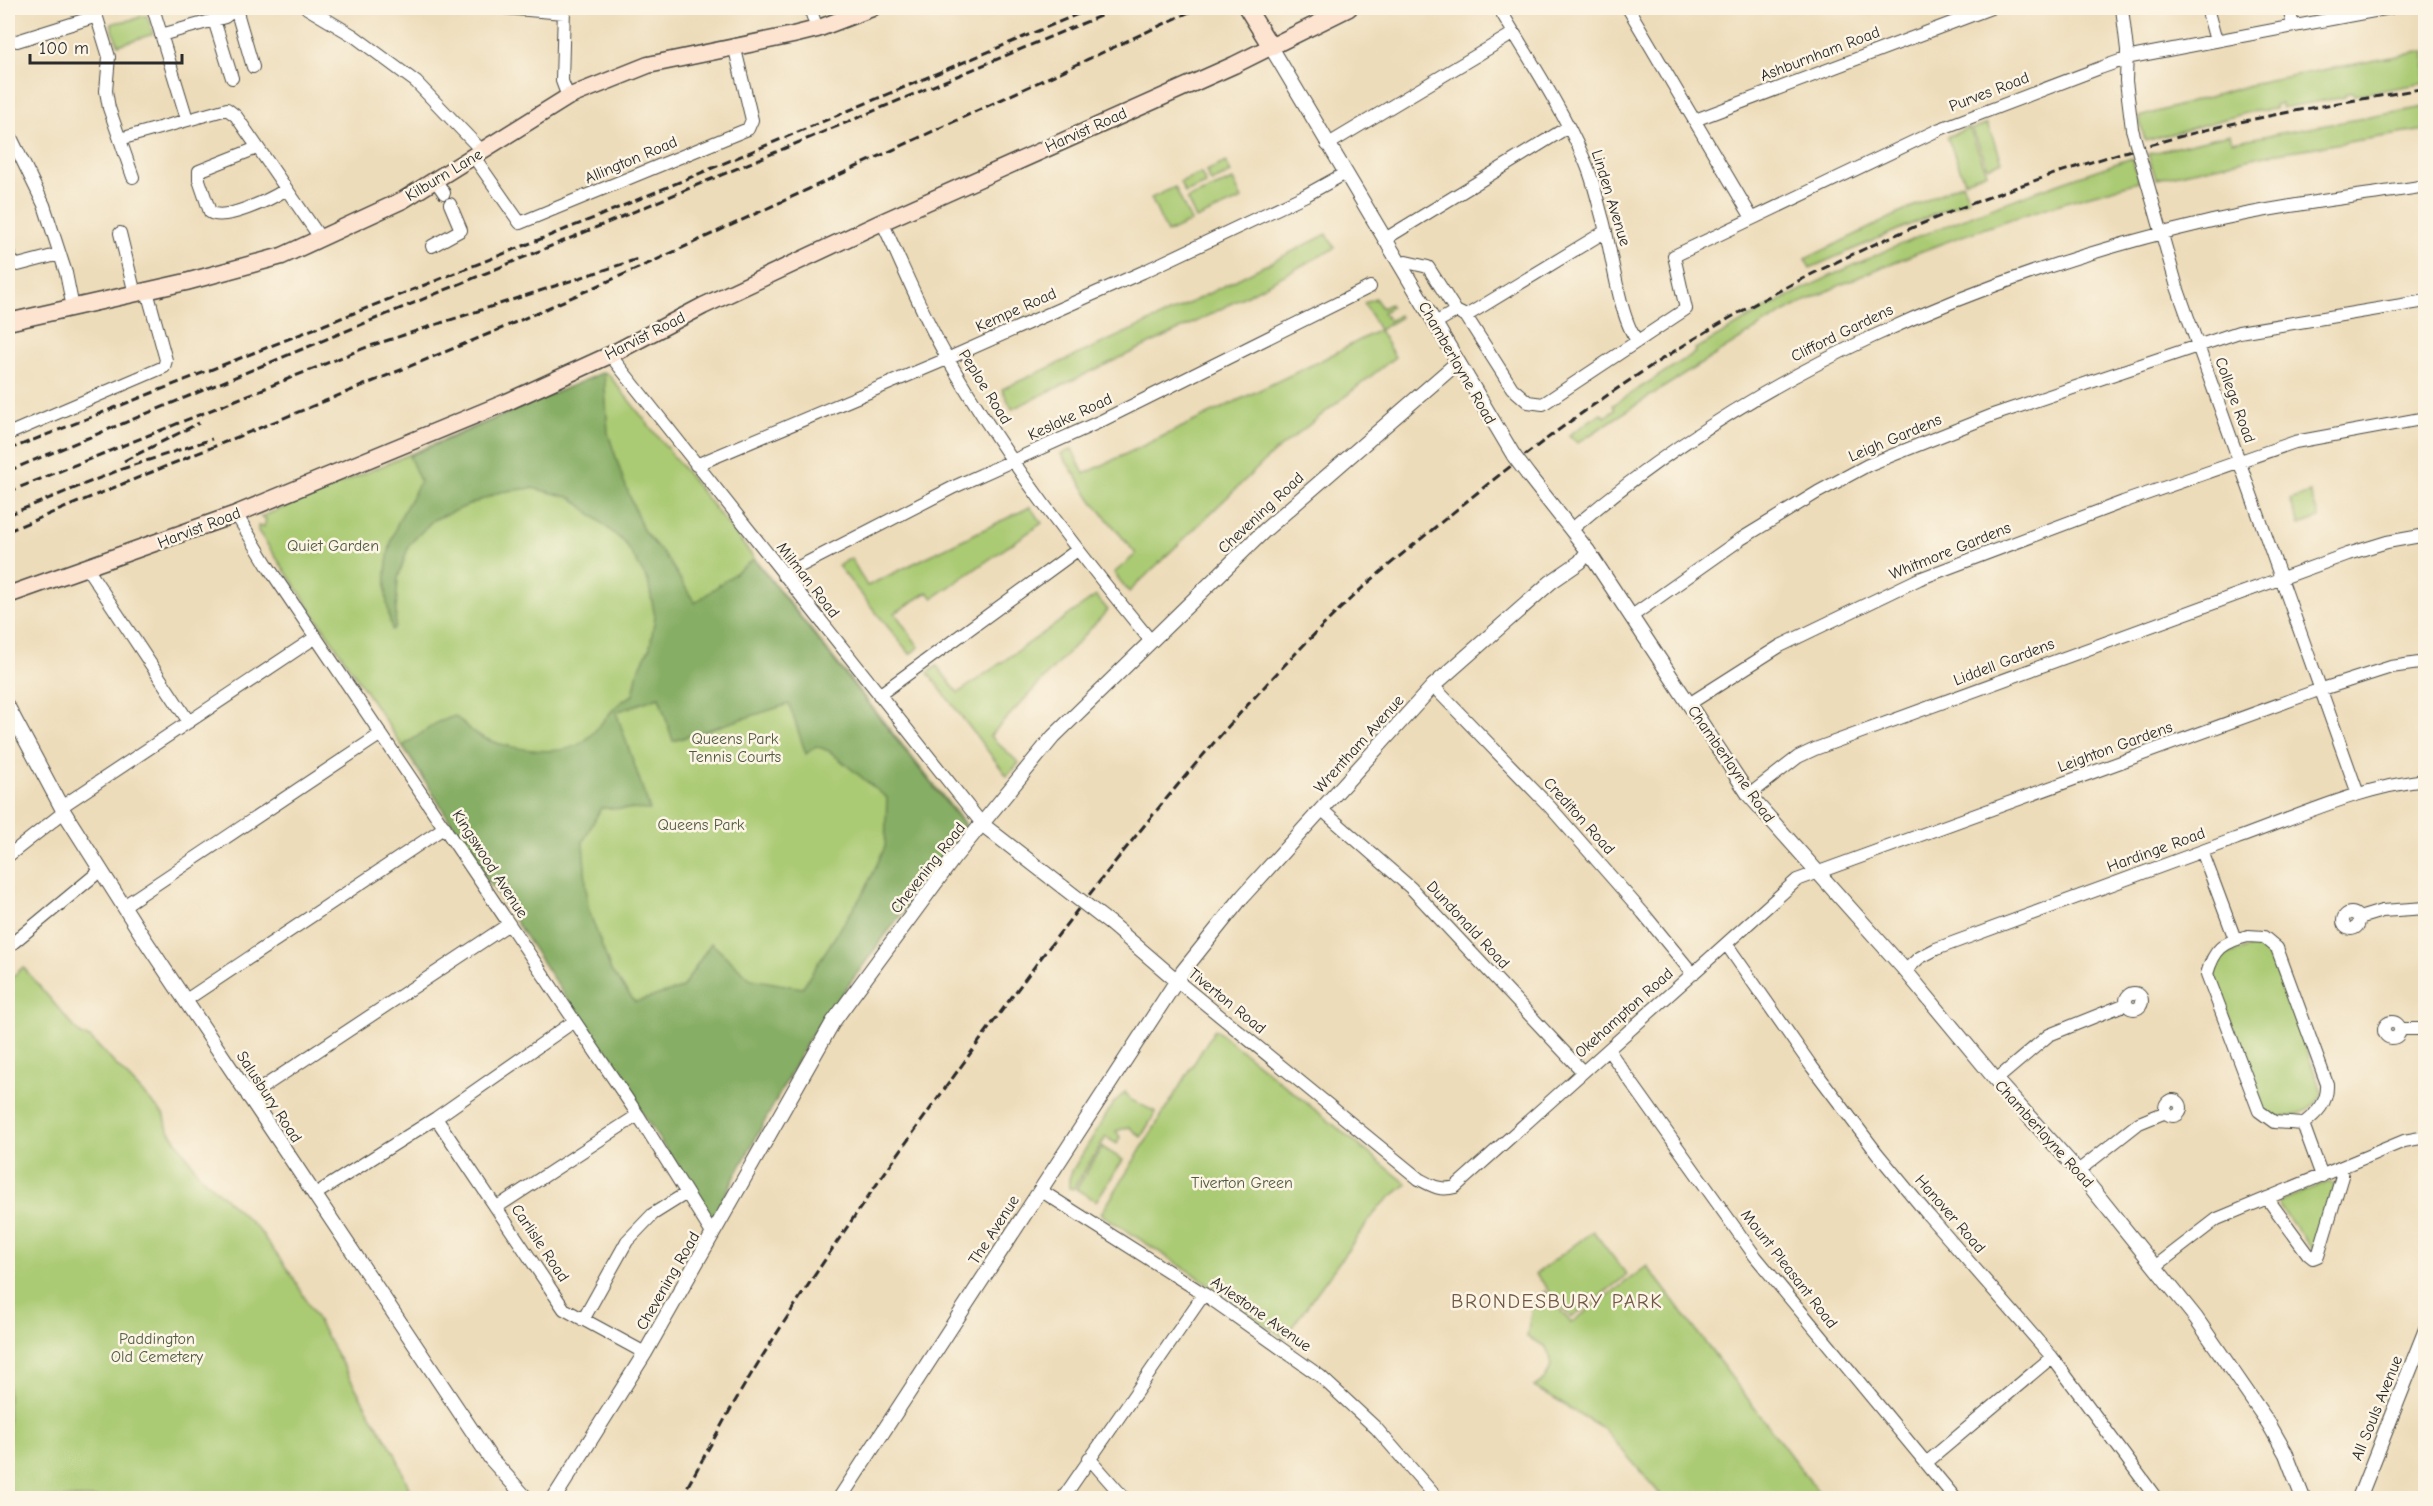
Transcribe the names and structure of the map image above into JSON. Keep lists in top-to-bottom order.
{
  "streets": {
    "main road": ["Harvist Road", "Kilburn Lane", "Chamberlayne Road"],
    "street": [
      "Ashburnham Road",
      "Purves Road",
      "Allington Road",
      "Linden Avenue",
      "Kempe Road",
      "Clifford Gardens",
      "Peploe Road",
      "College Road",
      "Keslake Road",
      "Leigh Gardens",
      "Chevening Road",
      "Whitmore Gardens",
      "Milman Road",
      "Liddell Gardens",
      "Wrentham Avenue",
      "Leighton Gardens",
      "Crediton Road",
      "Hardinge Road",
      "Kingswood Avenue",
      "Dundonald Road",
      "Tiverton Road",
      "Okehampton Road",
      "Salusbury Road",
      "Hanover Road",
      "The Avenue",
      "Carlisle Road",
      "Mount Pleasant Road",
      "Aylestone Avenue",
      "All Souls Avenue"
    ]
  },
  "crossings": [
    ["Purves Road", "Linden Avenue"],
    ["Purves Road", "College Road"],
    ["Harvist Road", "Chamberlayne Road"],
    ["Harvist Road", "Peploe Road"],
    ["Harvist Road", "Milman Road"],
    ["Harvist Road", "Kingswood Avenue"],
    ["Allington Road", "Kilburn Lane"],
    ["Kempe Road", "Chamberlayne Road"],
    ["Kempe Road", "Peploe Road"],
    ["Kempe Road", "Milman Road"],
    ["Clifford Gardens", "Chamberlayne Road"],
    ["Clifford Gardens", "College Road"],
    ["Chamberlayne Road", "Leigh Gardens"],
    ["Chamberlayne Road", "Chevening Road"],
    ["Chamberlayne Road", "Whitmore Gardens"],
    ["Chamberlayne Road", "Liddell Gardens"],
    ["Chamberlayne Road", "Wrentham Avenue"],
    ["Chamberlayne Road", "Leighton Gardens"],
    ["Chamberlayne Road", "Hardinge Road"],
    ["Chamberlayne Road", "Okehampton Road"],
    ["Peploe Road", "Keslake Road"],
    ["Peploe Road", "Chevening Road"],
    ["College Road", "Leigh Gardens"],
    ["College Road", "Whitmore Gardens"],
    ["College Road", "Liddell Gardens"],
    ["College Road", "Leighton Gardens"],
    ["College Road", "Hardinge Road"],
    ["Keslake Road", "Milman Road"],
    ["Chevening Road", "Milman Road"],
    ["Chevening Road", "Kingswood Avenue"],
    ["Chevening Road", "Tiverton Road"],
    ["Chevening Road", "Carlisle Road"],
    ["Milman Road", "Tiverton Road"],
    ["Wrentham Avenue", "Crediton Road"],
    ["Wrentham Avenue", "Dundonald Road"],
    ["Wrentham Avenue", "Tiverton Road"],
    ["Wrentham Avenue", "The Avenue"],
    ["Leighton Gardens", "Okehampton Road"],
    ["Crediton Road", "Okehampton Road"],
    ["Dundonald Road", "Okehampton Road"],
    ["Tiverton Road", "Okehampton Road"],
    ["Tiverton Road", "The Avenue"],
    ["Okehampton Road", "Hanover Road"],
    ["Okehampton Road", "Mount Pleasant Road"],
    ["The Avenue", "Aylestone Avenue"]
  ],
  "districts": ["BRONDESBURY PARK"],
  "parks": [
    "Quiet Garden",
    "Queens Park Tennis Courts",
    "Queens Park",
    "Tiverton Green",
    "Paddington Old Cemetery"
  ],
  "scale_bar": "100 m"
}
